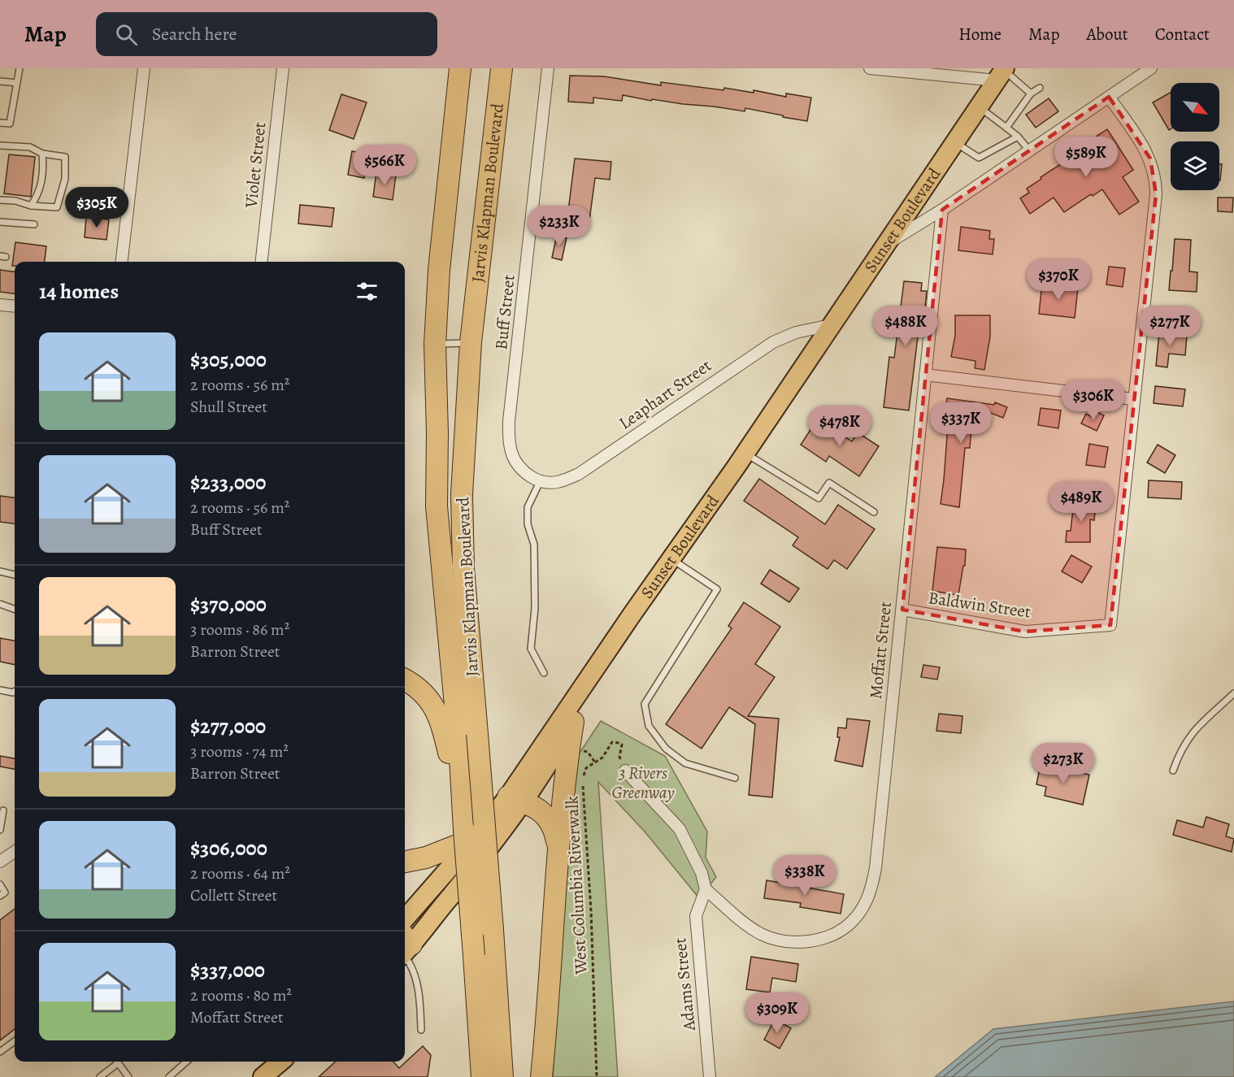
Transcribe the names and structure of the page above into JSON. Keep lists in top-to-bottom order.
{
  "streets": {
    "highway": ["Jarvis Klapman Boulevard"],
    "main road": ["Sunset Boulevard"],
    "street": [
      "Violet Street",
      "Buff Street",
      "Leaphart Street",
      "Baldwin Street",
      "Moffatt Street",
      "Adams Street"
    ],
    "path": ["West Columbia Riverwalk"]
  },
  "crossings": [
    ["Sunset Boulevard", "Leaphart Street"],
    ["Buff Street", "Leaphart Street"],
    ["Baldwin Street", "Moffatt Street"],
    ["Moffatt Street", "Adams Street"]
  ],
  "parks": ["3 Rivers Greenway"],
  "north": "bottom right",
  "page": {
    "header": "Map",
    "search": "Search here",
    "nav": [
      "Home",
      "Map",
      "About",
      "Contact"
    ],
    "price": [
      "$589K",
      "$566K",
      "$305K",
      "$233K",
      "$370K",
      "$488K",
      "$277K",
      "$306K",
      "$337K",
      "$478K",
      "$489K",
      "$273K",
      "$338K",
      "$309K"
    ],
    "heading": "14 homes",
    "list": [
      {
        "name": "$305,000",
        "note": "2 rooms · 56 m² · Shull Street"
      },
      {
        "name": "$233,000",
        "note": "2 rooms · 56 m² · Buff Street"
      },
      {
        "name": "$370,000",
        "note": "3 rooms · 86 m² · Barron Street"
      },
      {
        "name": "$277,000",
        "note": "3 rooms · 74 m² · Barron Street"
      },
      {
        "name": "$306,000",
        "note": "2 rooms · 64 m² · Collett Street"
      },
      {
        "name": "$337,000",
        "note": "2 rooms · 80 m² · Moffatt Street"
      }
    ]
  }
}
